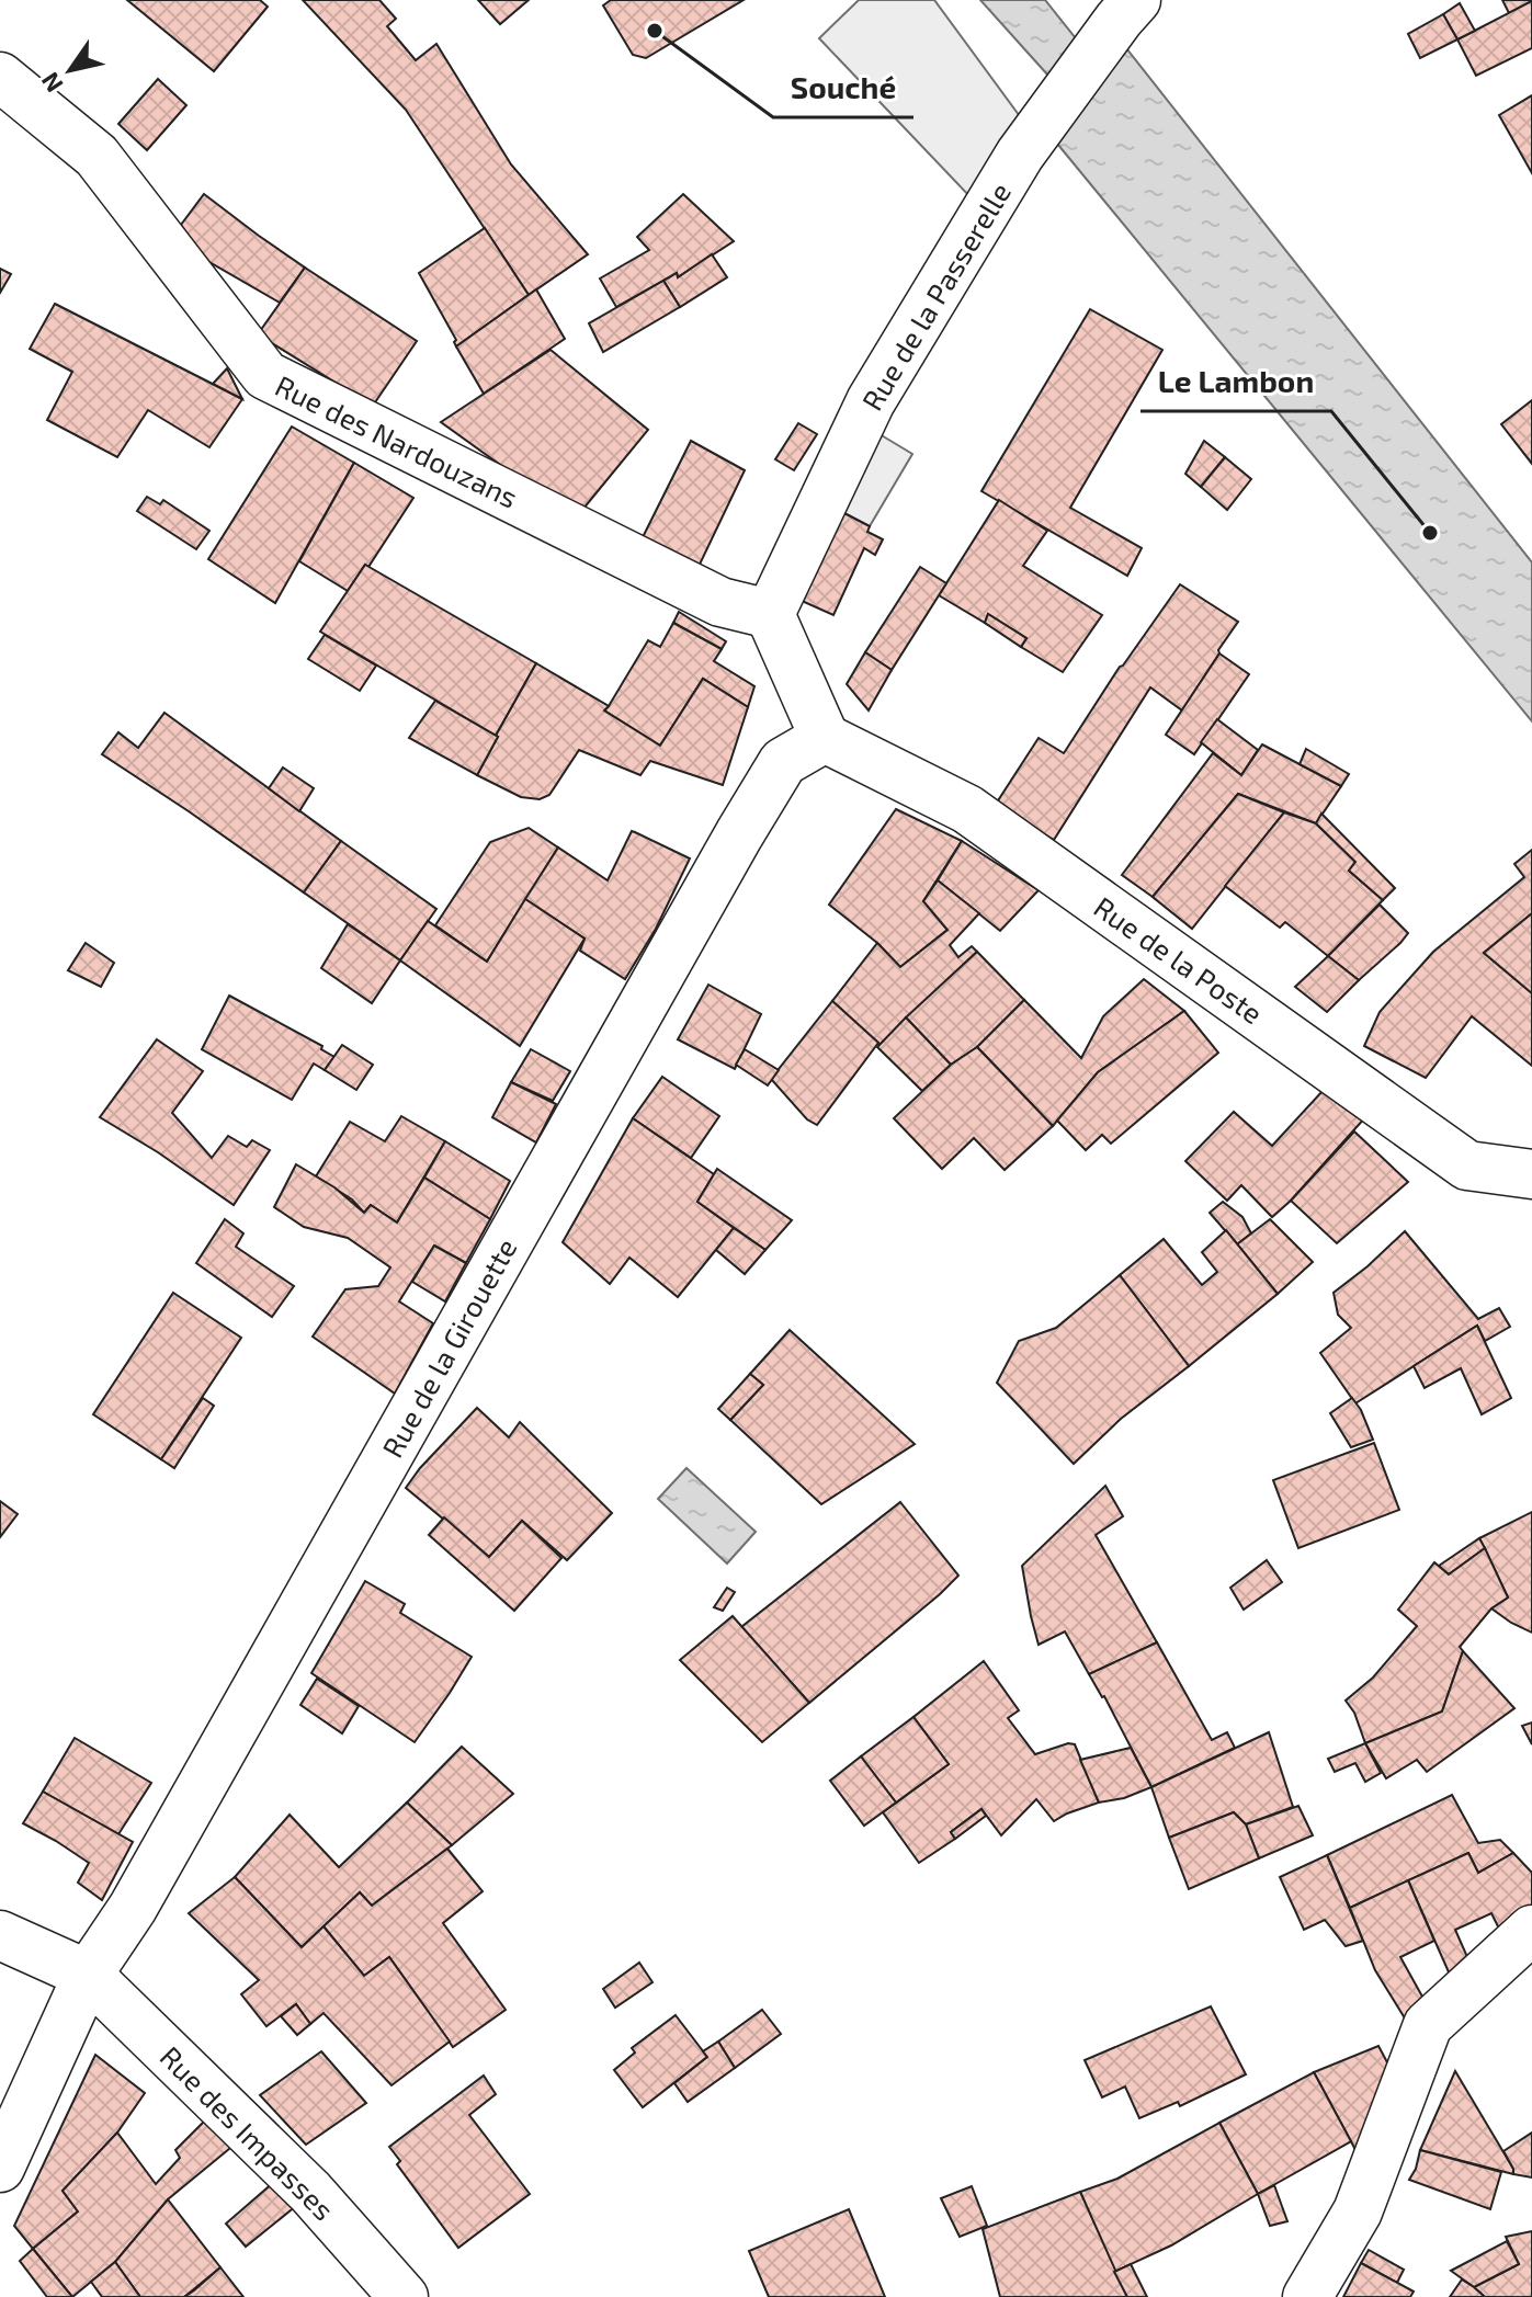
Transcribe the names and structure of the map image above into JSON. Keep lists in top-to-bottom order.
{
  "streets": {
    "street": [
      "Rue de la Passerelle",
      "Rue des Nardouzans",
      "Rue de la Poste",
      "Rue de la Girouette",
      "Rue des Impasses"
    ]
  },
  "crossings": [
    ["Rue de la Passerelle", "Rue des Nardouzans"],
    ["Rue de la Poste", "Rue de la Girouette"],
    ["Rue de la Girouette", "Rue des Impasses"]
  ],
  "places": ["Souché", "Le Lambon"],
  "north": "bottom left"
}
